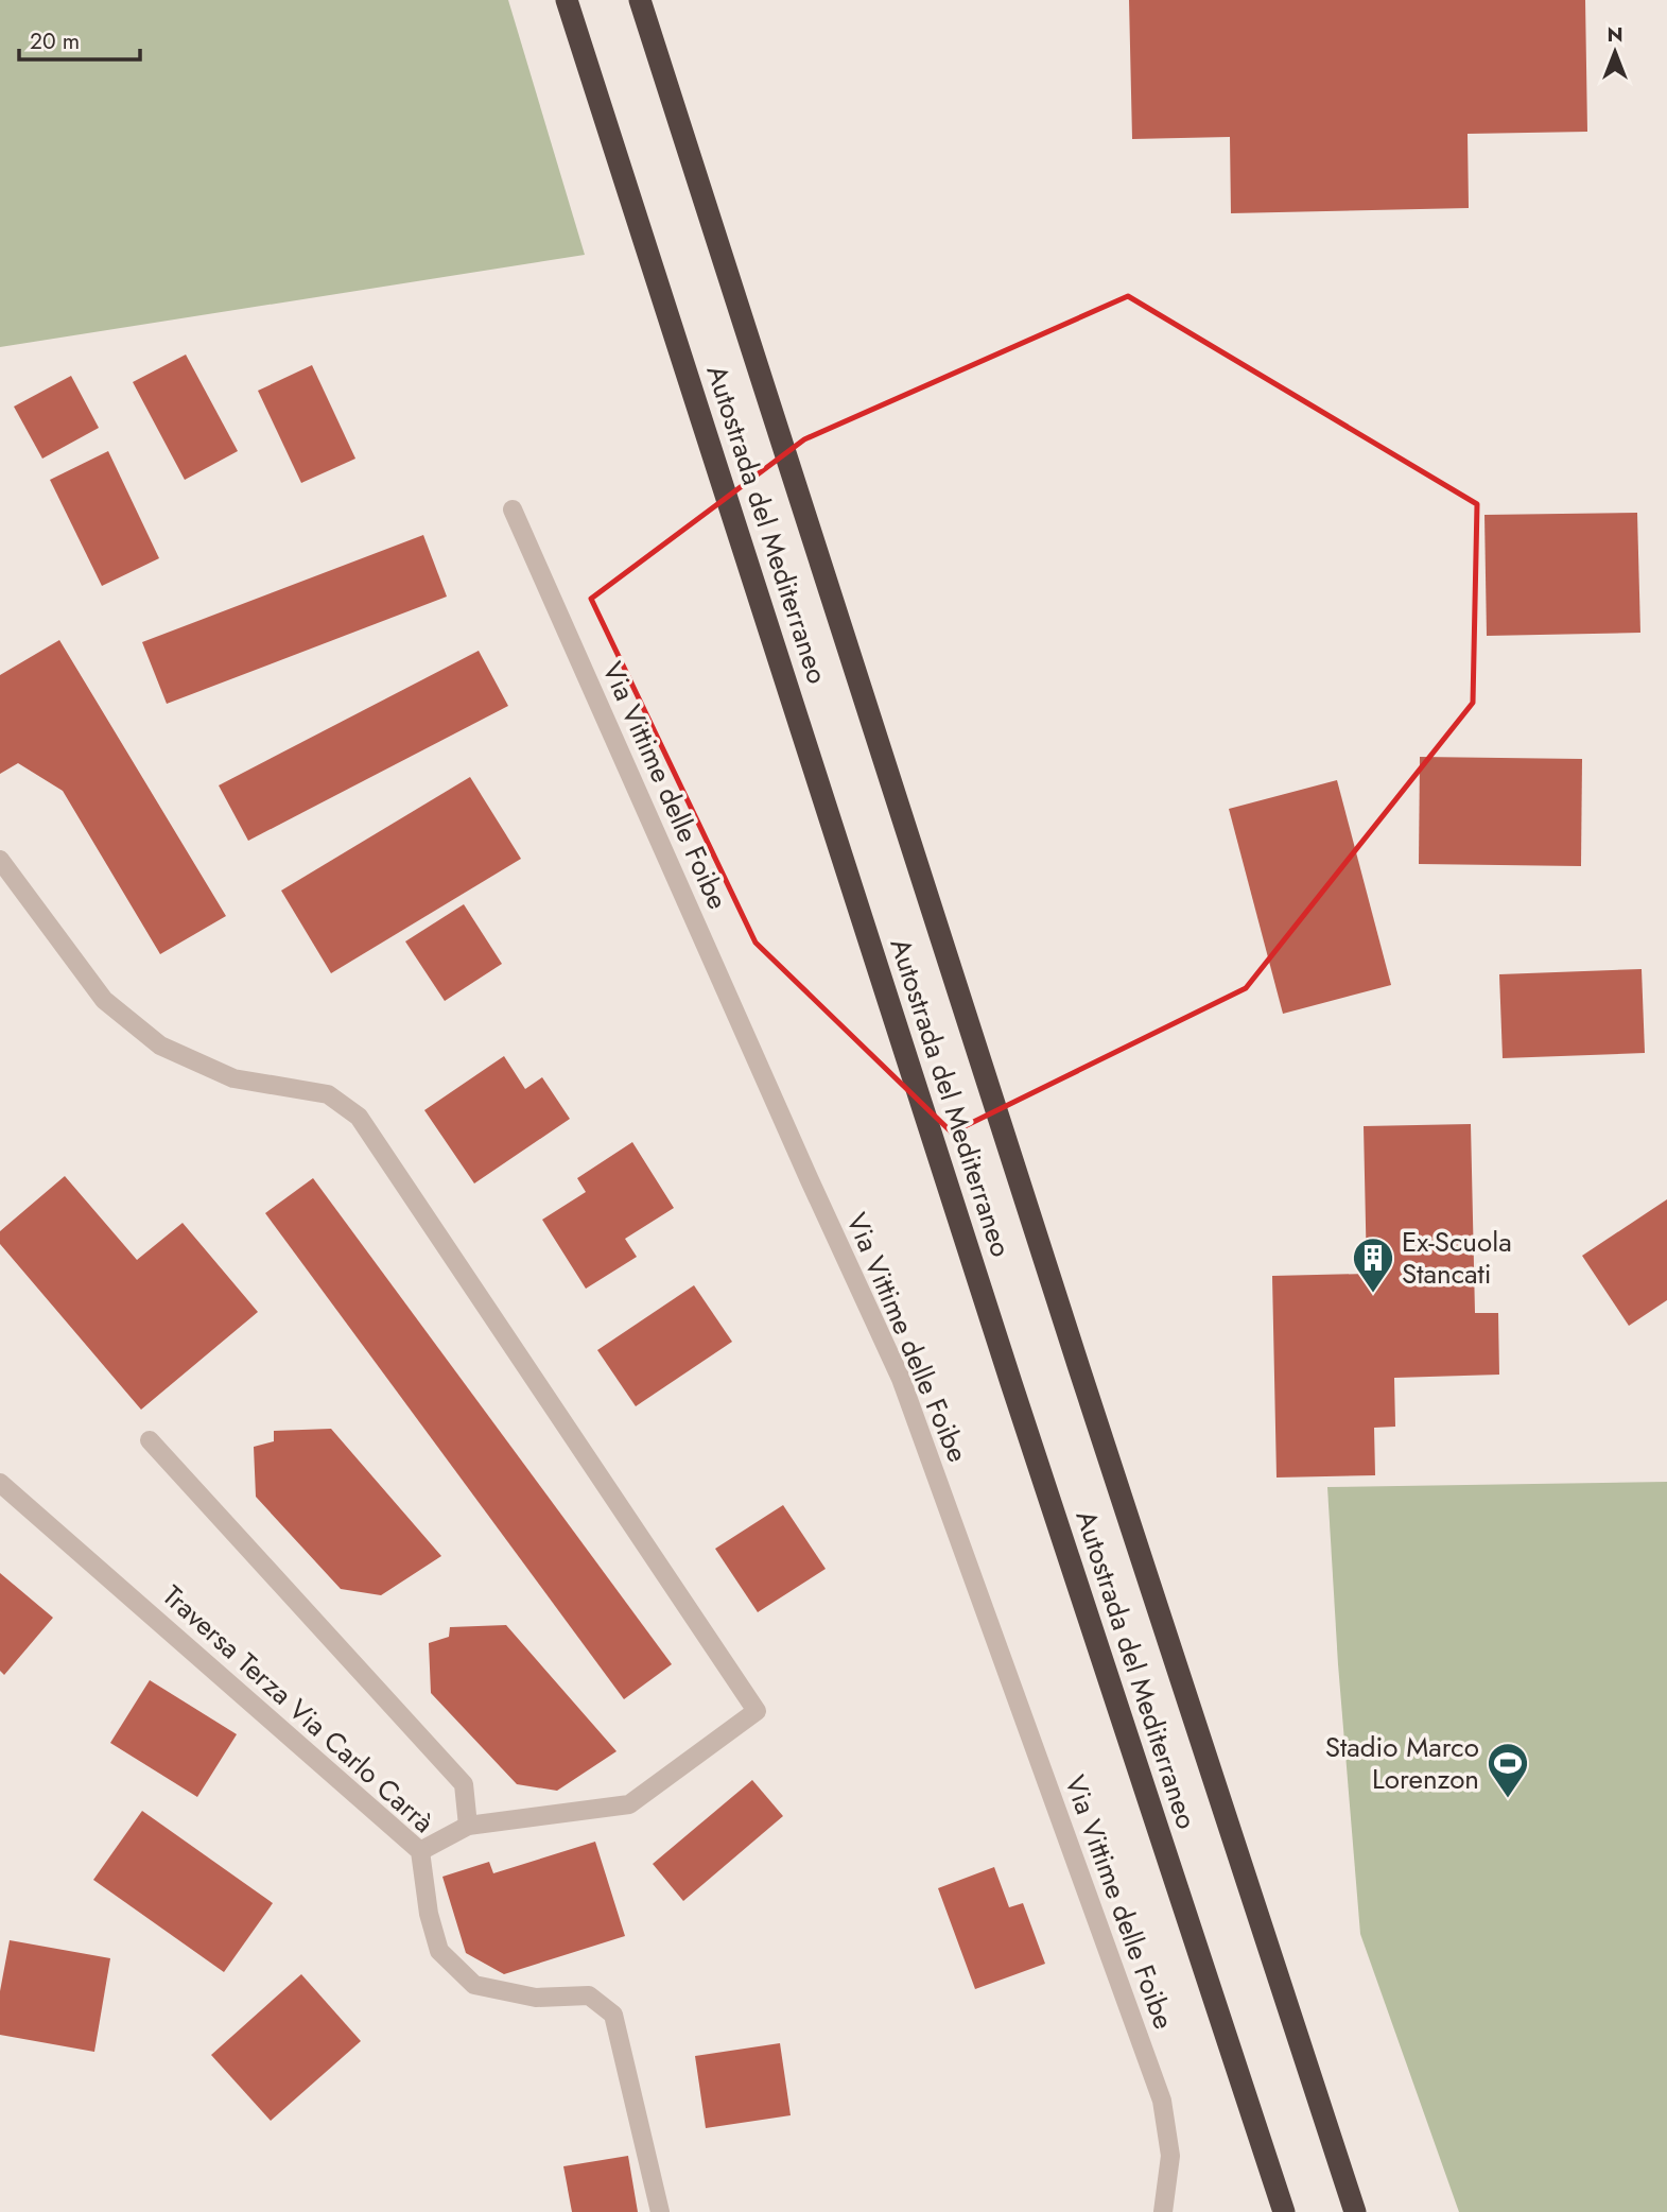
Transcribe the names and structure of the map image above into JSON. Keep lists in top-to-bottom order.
{
  "streets": {
    "highway": ["Autostrada del Mediterraneo"],
    "street": ["Via Vittime delle Foibe", "Traversa Terza Via Carlo Carrà"]
  },
  "places": {
    "building": ["Ex-Scuola Stancati"],
    "sports": ["Stadio Marco Lorenzon"]
  },
  "scale_bar": "20 m",
  "north": "top"
}
